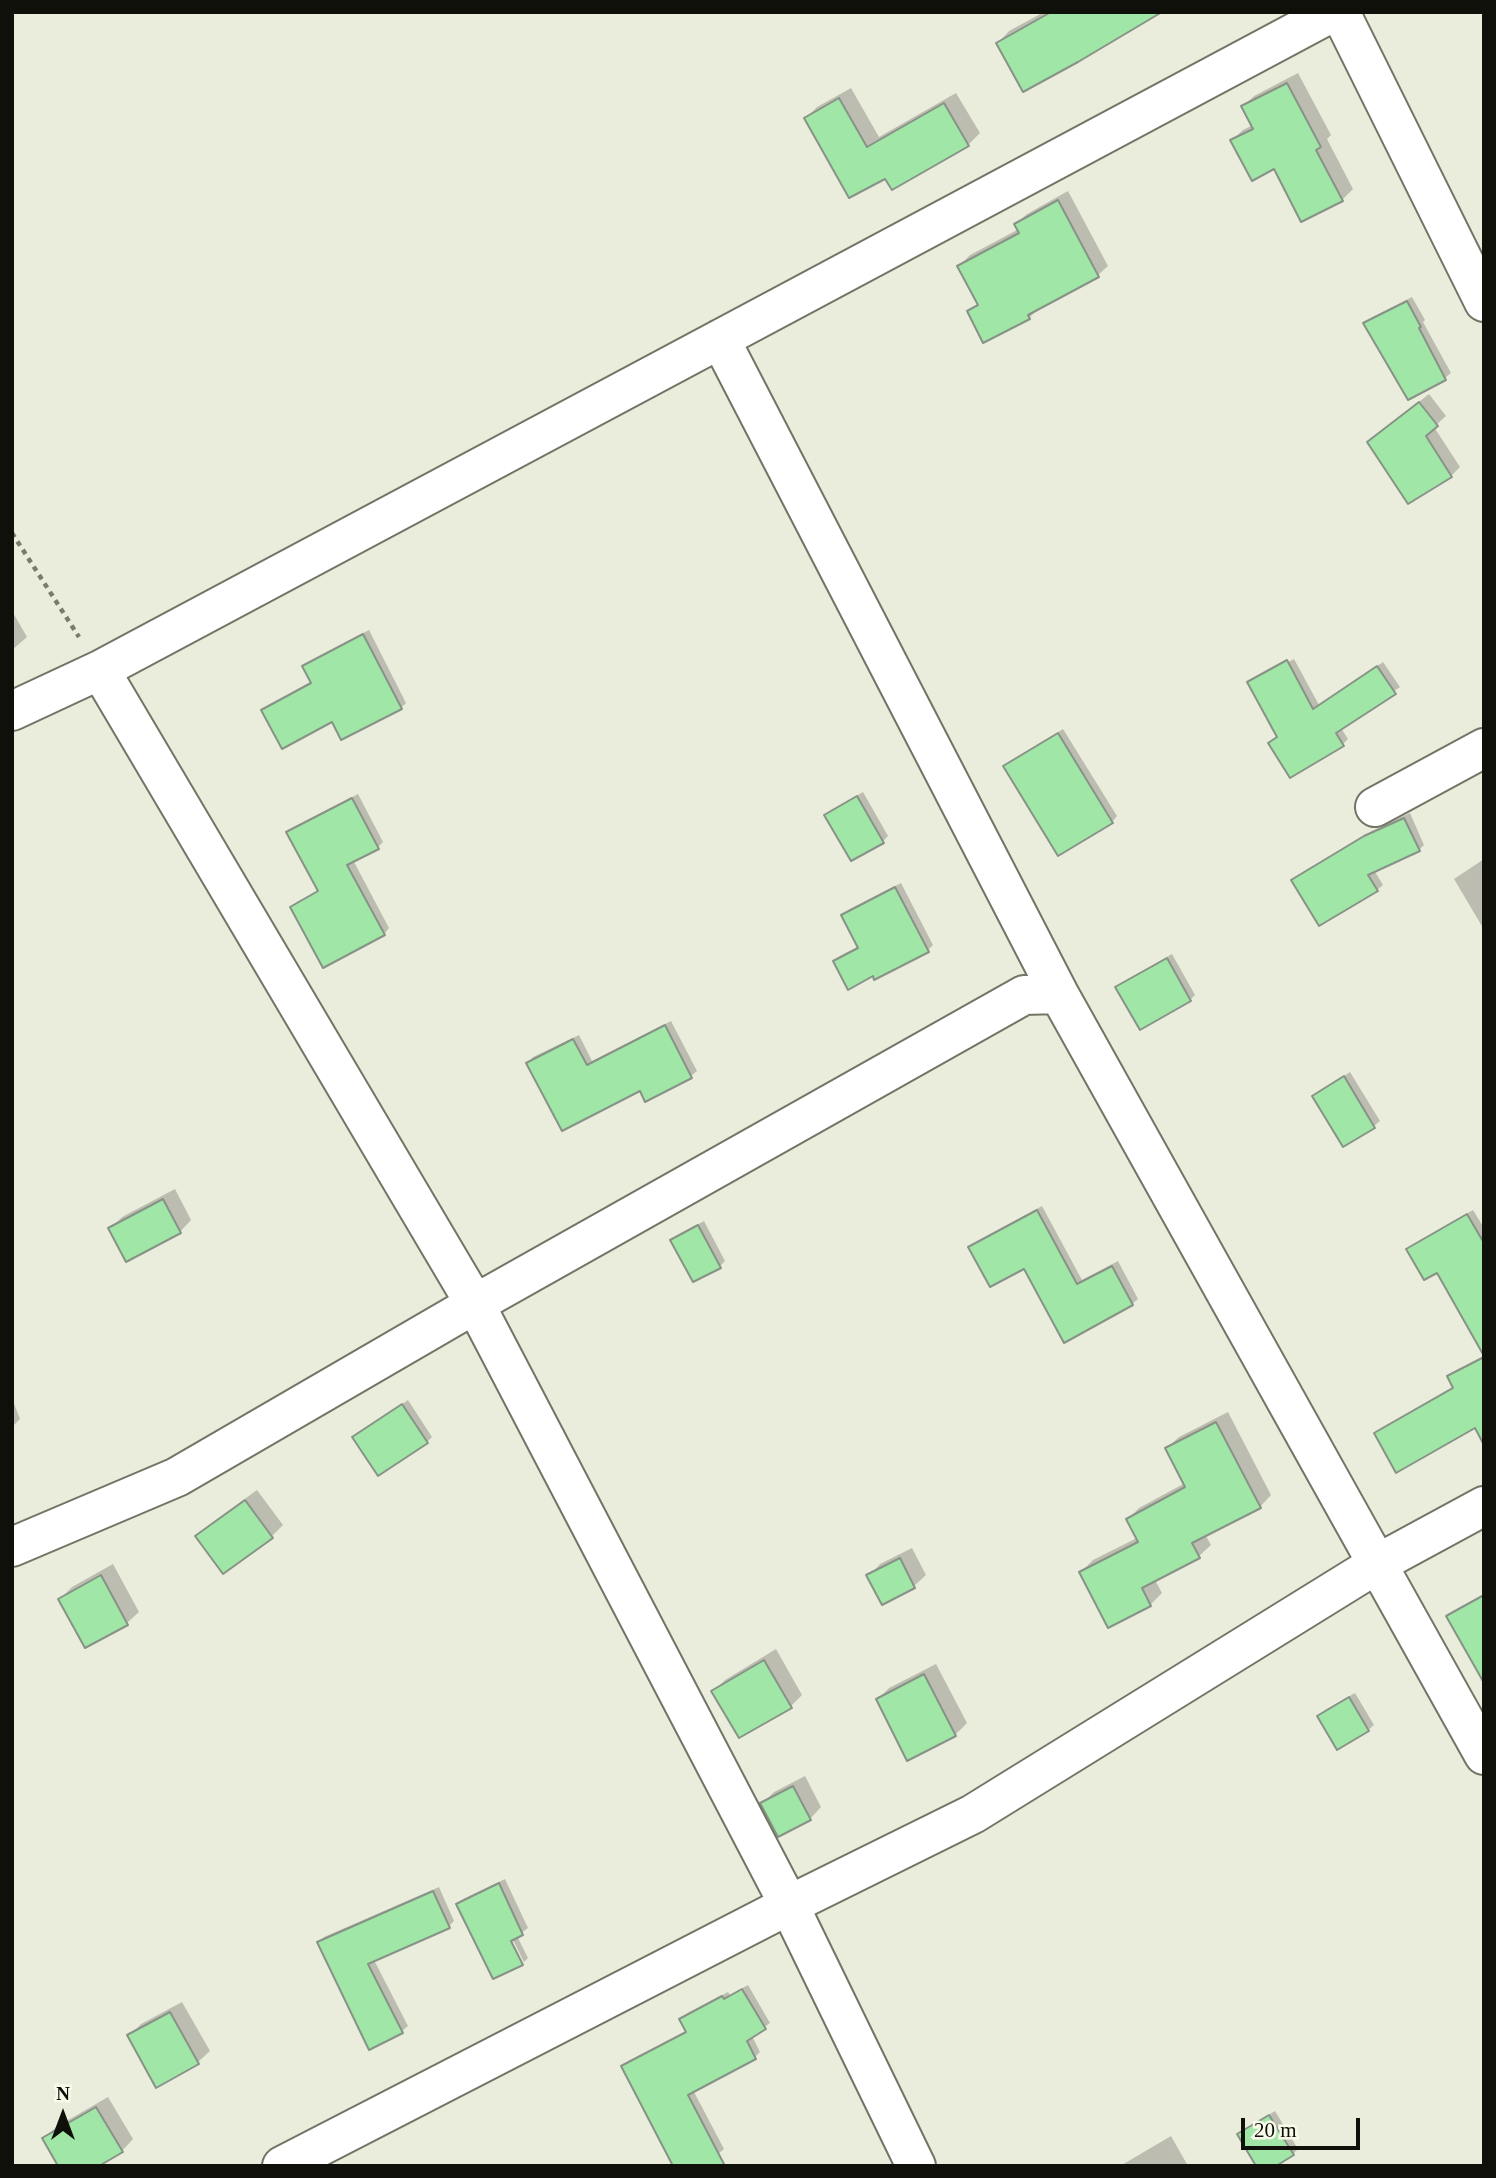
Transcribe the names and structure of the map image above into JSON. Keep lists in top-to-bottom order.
{
  "scale_bar": "20 m",
  "north": "top"
}
